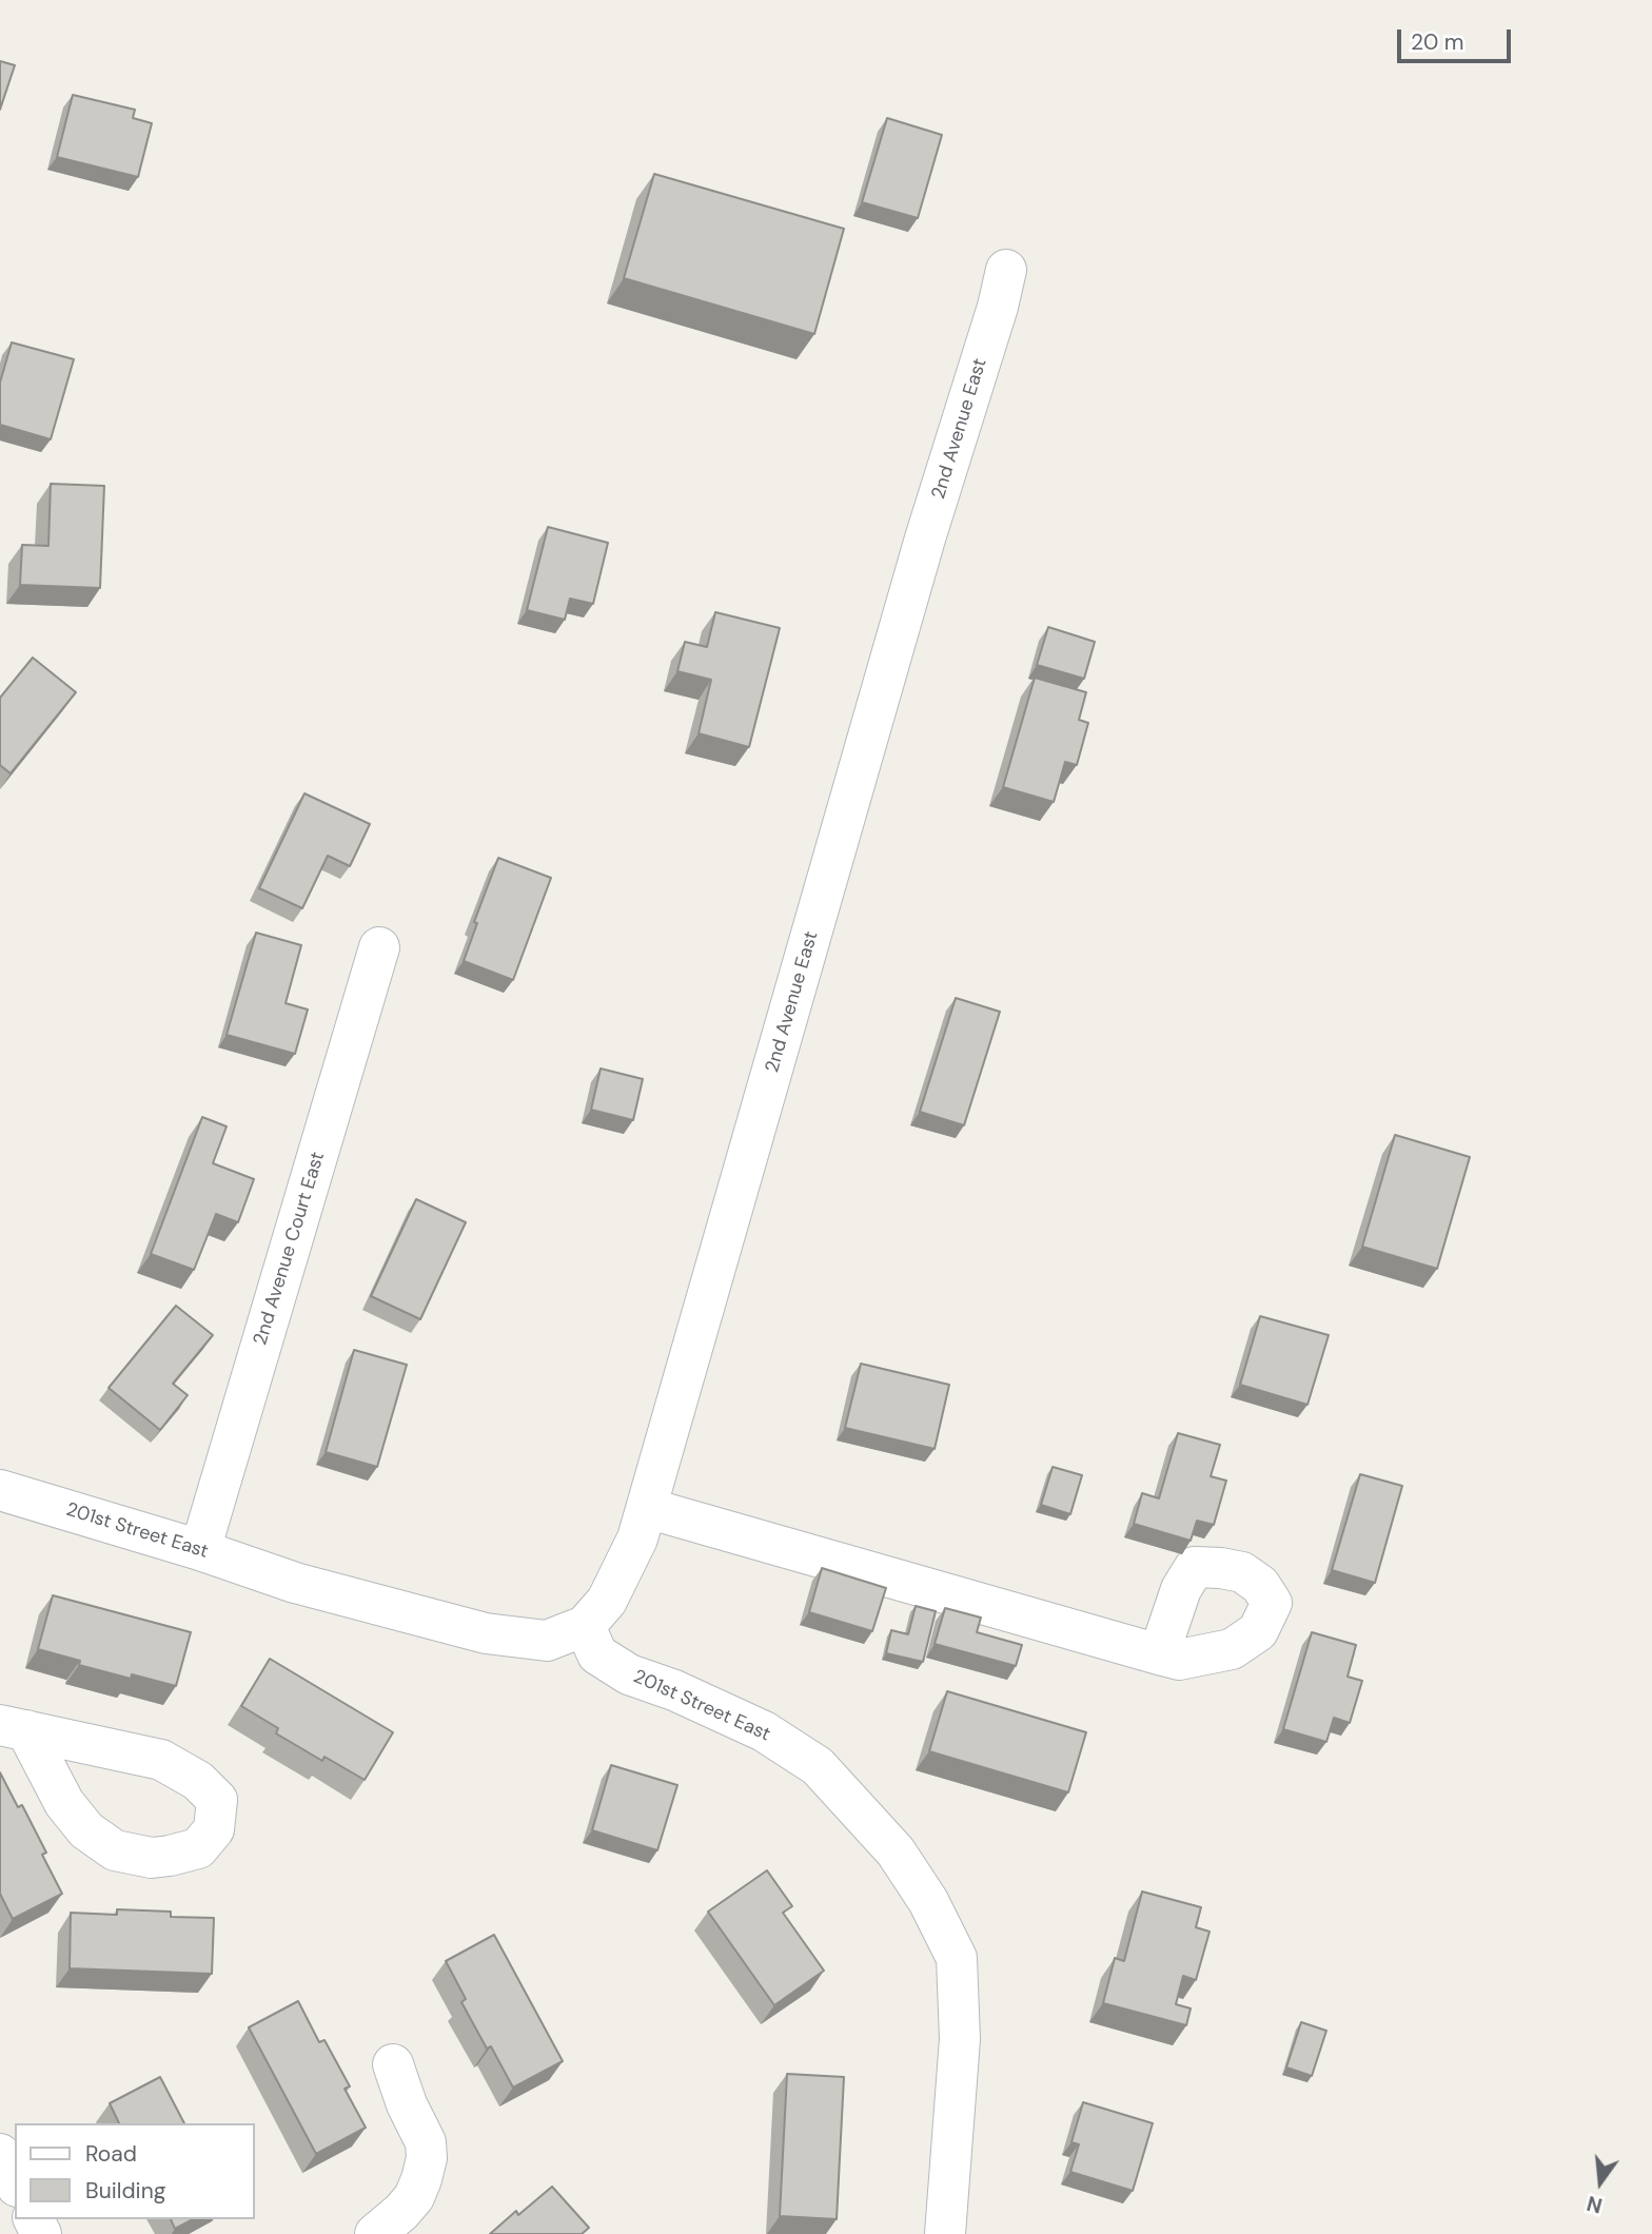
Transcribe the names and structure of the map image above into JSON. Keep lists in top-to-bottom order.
{
  "streets": {
    "street": ["2nd Avenue East", "2nd Avenue Court East", "201st Street East"]
  },
  "crossings": [
    ["2nd Avenue East", "201st Street East"],
    ["2nd Avenue Court East", "201st Street East"]
  ],
  "legend": ["Road", "Building"],
  "scale_bar": "20 m",
  "north": "bottom"
}
